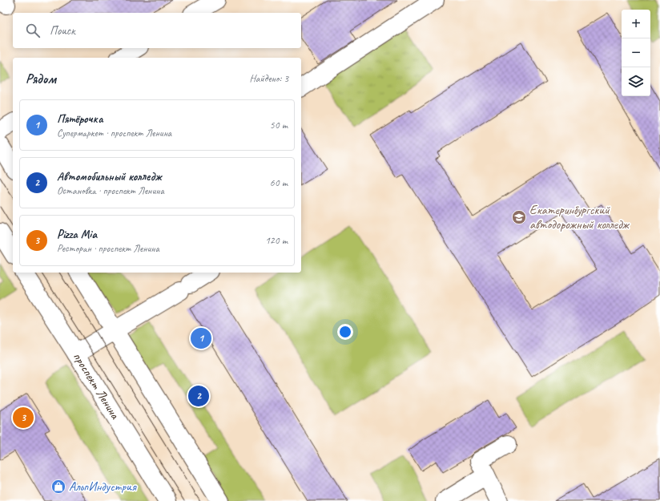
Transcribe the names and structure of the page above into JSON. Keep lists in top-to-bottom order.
{
  "streets": {
    "main road": ["проспект Ленина"]
  },
  "places": {
    "school or university": ["Екатеринбургский автодорожный колледж"],
    "shop": ["АльпИндустрия"]
  },
  "page": {
    "map_buttons": ["+", "−"],
    "search": "Поиск",
    "heading": ["Рядом", "Найдено: 3"],
    "list": [
      {
        "mark": "1",
        "name": "Пятёрочка",
        "note": "Супермаркет · проспект Ленина",
        "value": "50 m"
      },
      {
        "mark": "2",
        "name": "Автомобильный колледж",
        "note": "Остановка · проспект Ленина",
        "value": "60 m"
      },
      {
        "mark": "3",
        "name": "Pizza Mia",
        "note": "Ресторан · проспект Ленина",
        "value": "120 m"
      }
    ],
    "pins": ["1", "2", "3"]
  }
}
